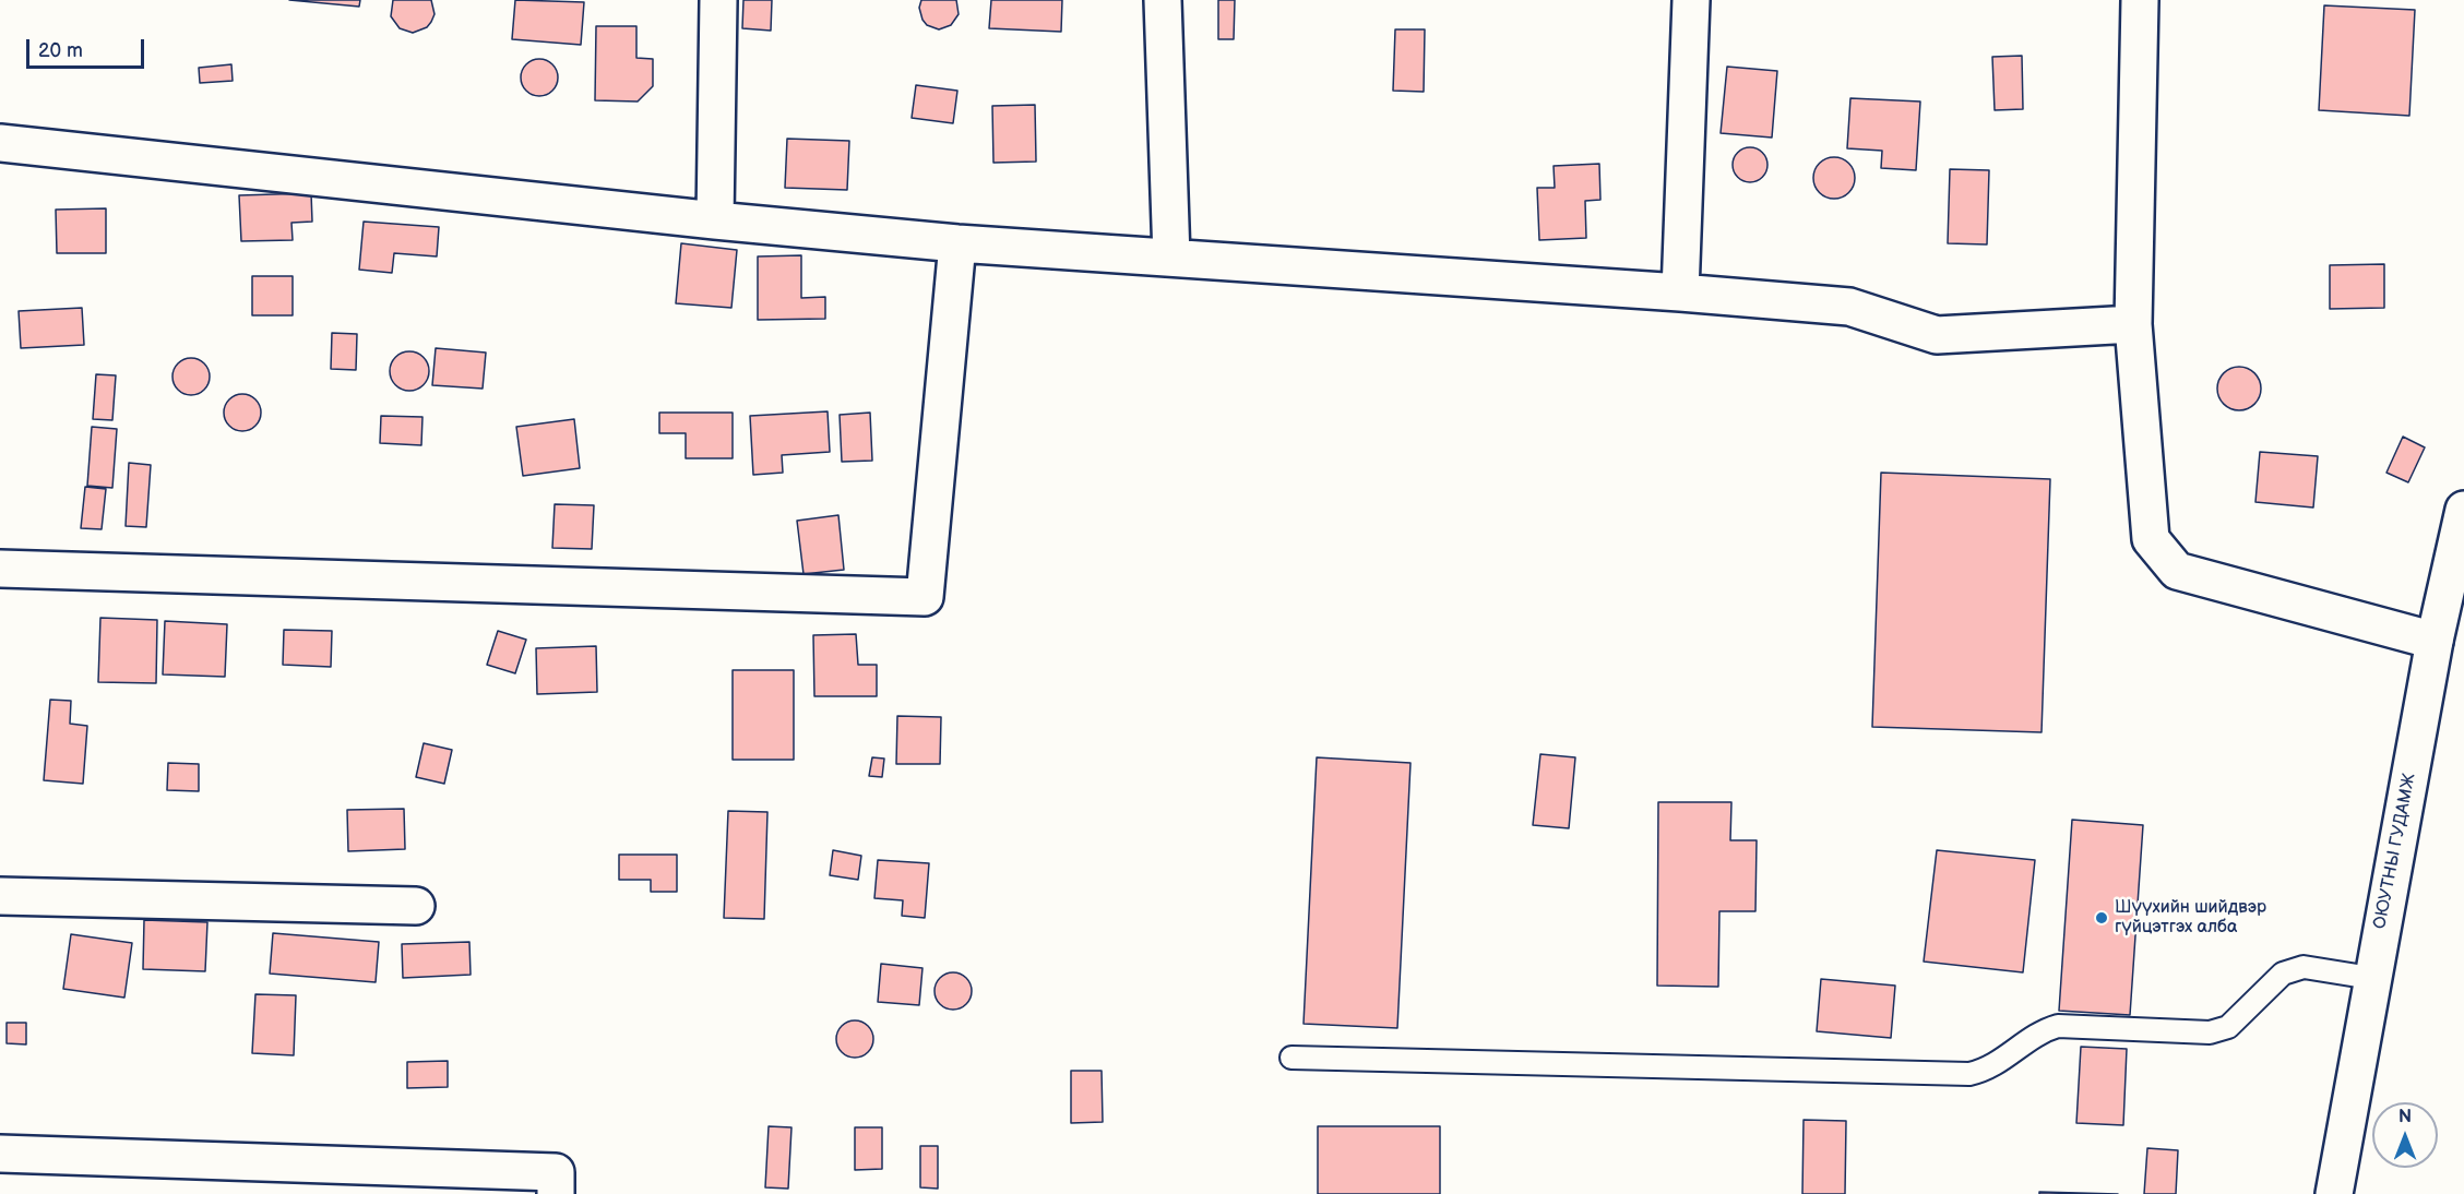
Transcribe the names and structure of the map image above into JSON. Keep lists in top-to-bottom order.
{
  "streets": {
    "street": ["ОЮУТНЫ ГУДАМЖ"]
  },
  "places": ["Шүүхийн шийдвэр гүйцэтгэх алба"],
  "scale_bar": "20 m",
  "north": "top"
}
